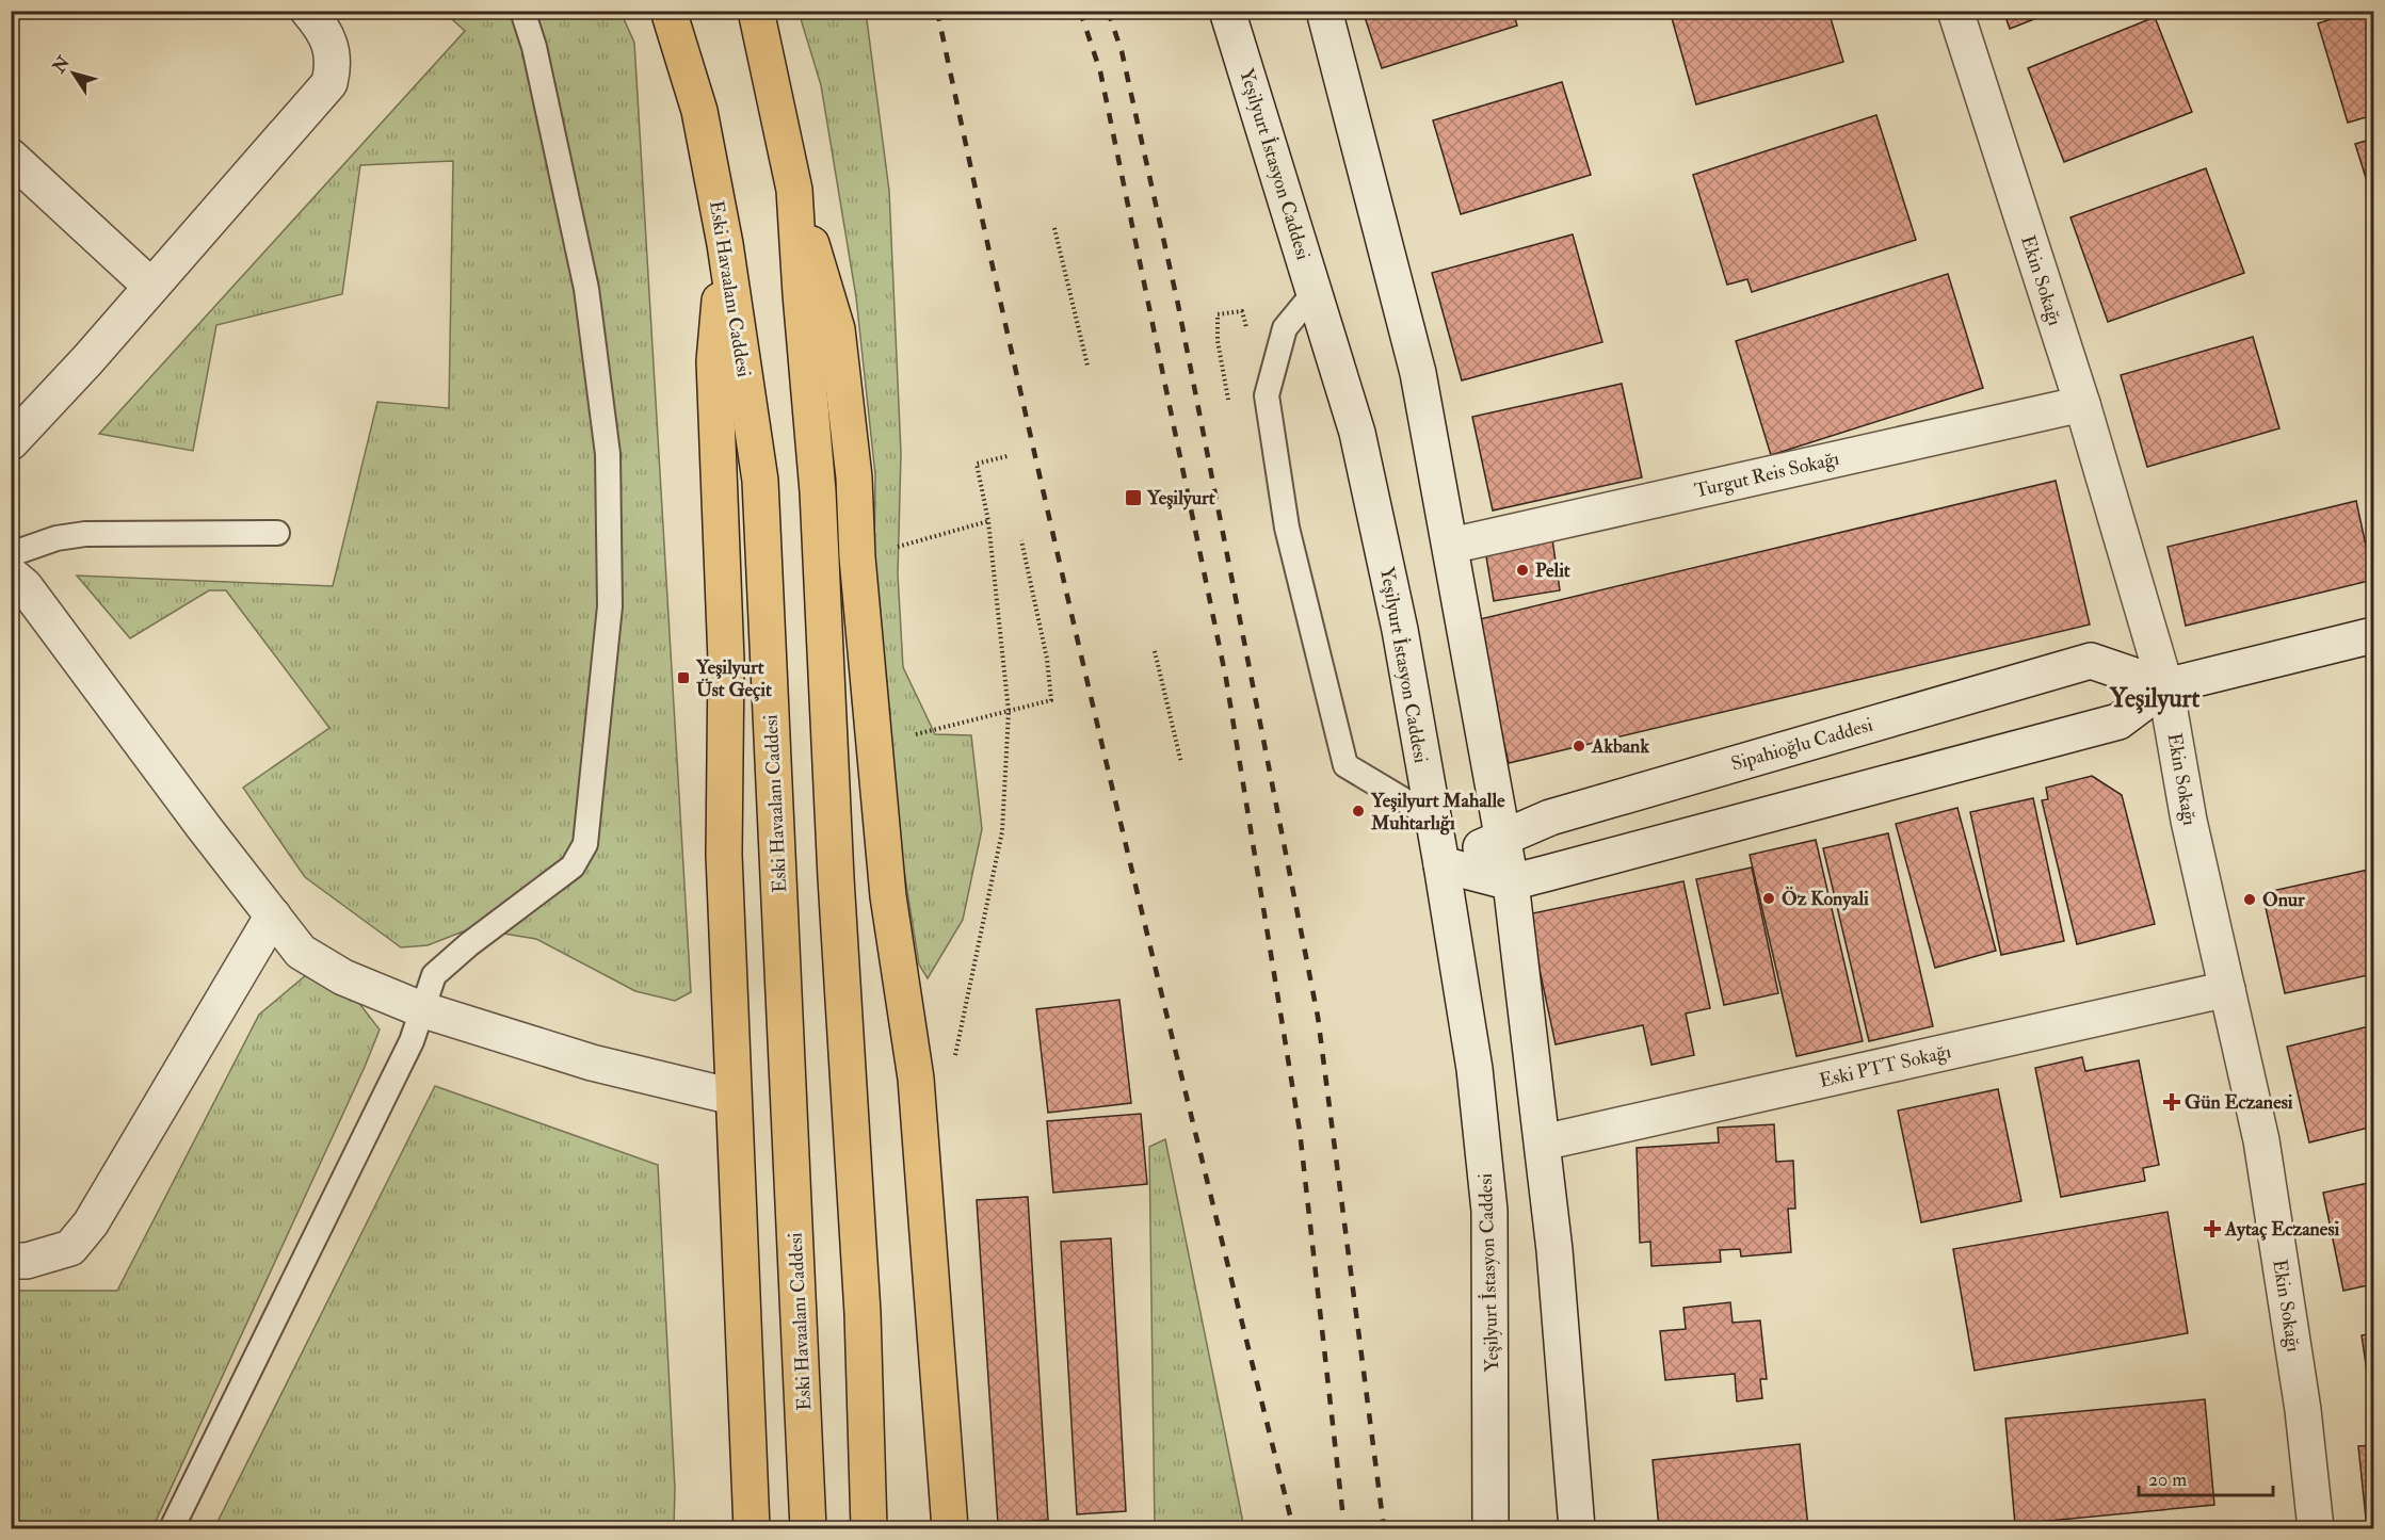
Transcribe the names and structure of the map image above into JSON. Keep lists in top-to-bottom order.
{
  "streets": {
    "highway": ["Eski Havaalanı Caddesi"],
    "street": [
      "Yeşilyurt İstasyon Caddesi",
      "Ekin Sokağı",
      "Turgut Reis Sokağı",
      "Sipahioğlu Caddesi",
      "Eski PTT Sokağı"
    ]
  },
  "crossings": [
    ["Yeşilyurt İstasyon Caddesi", "Sipahioğlu Caddesi"],
    ["Ekin Sokağı", "Turgut Reis Sokağı"],
    ["Ekin Sokağı", "Sipahioğlu Caddesi"],
    ["Ekin Sokağı", "Eski PTT Sokağı"]
  ],
  "districts": ["Yeşilyurt"],
  "places": {
    "transit": ["Yeşilyurt", "Yeşilyurt Üst Geçit"],
    "other": [
      "Pelit",
      "Akbank",
      "Yeşilyurt Mahalle Muhtarlığı",
      "Öz Konyali",
      "Onur"
    ],
    "health": ["Gün Eczanesi", "Aytaç Eczanesi"]
  },
  "scale_bar": "20 m",
  "north": "top left"
}
